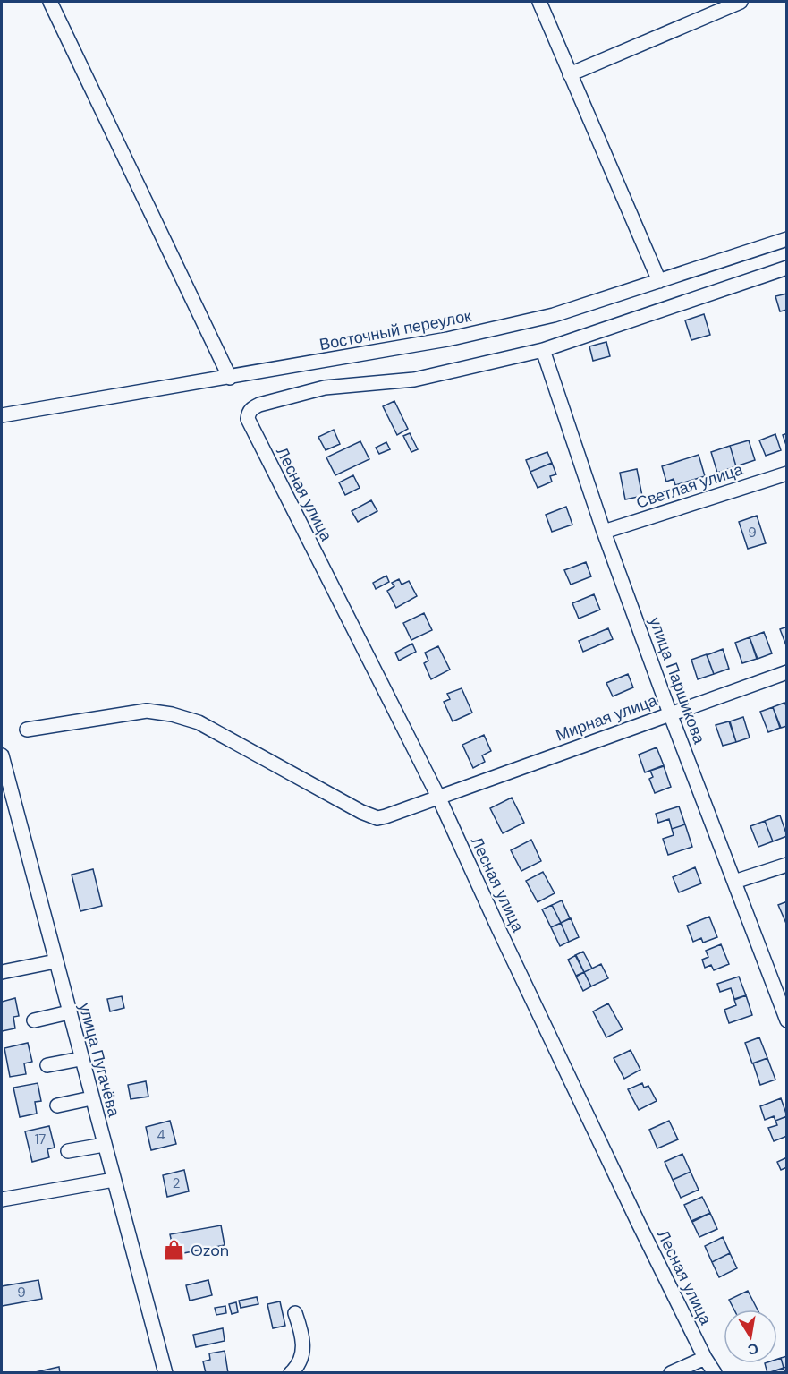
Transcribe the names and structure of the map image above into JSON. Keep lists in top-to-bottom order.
{
  "streets": {
    "street": [
      "Восточный переулок",
      "Светлая улица",
      "Лесная улица",
      "улица Паршикова",
      "Мирная улица",
      "улица Пугачёва"
    ]
  },
  "crossings": [
    ["Светлая улица", "улица Паршикова"],
    ["Лесная улица", "улица Паршикова"],
    ["Лесная улица", "Мирная улица"],
    ["улица Паршикова", "Мирная улица"]
  ],
  "places": {
    "shop": ["Ozon"]
  },
  "house_numbers": [
    "9",
    "4",
    "17",
    "2",
    "9"
  ],
  "north": "bottom"
}
